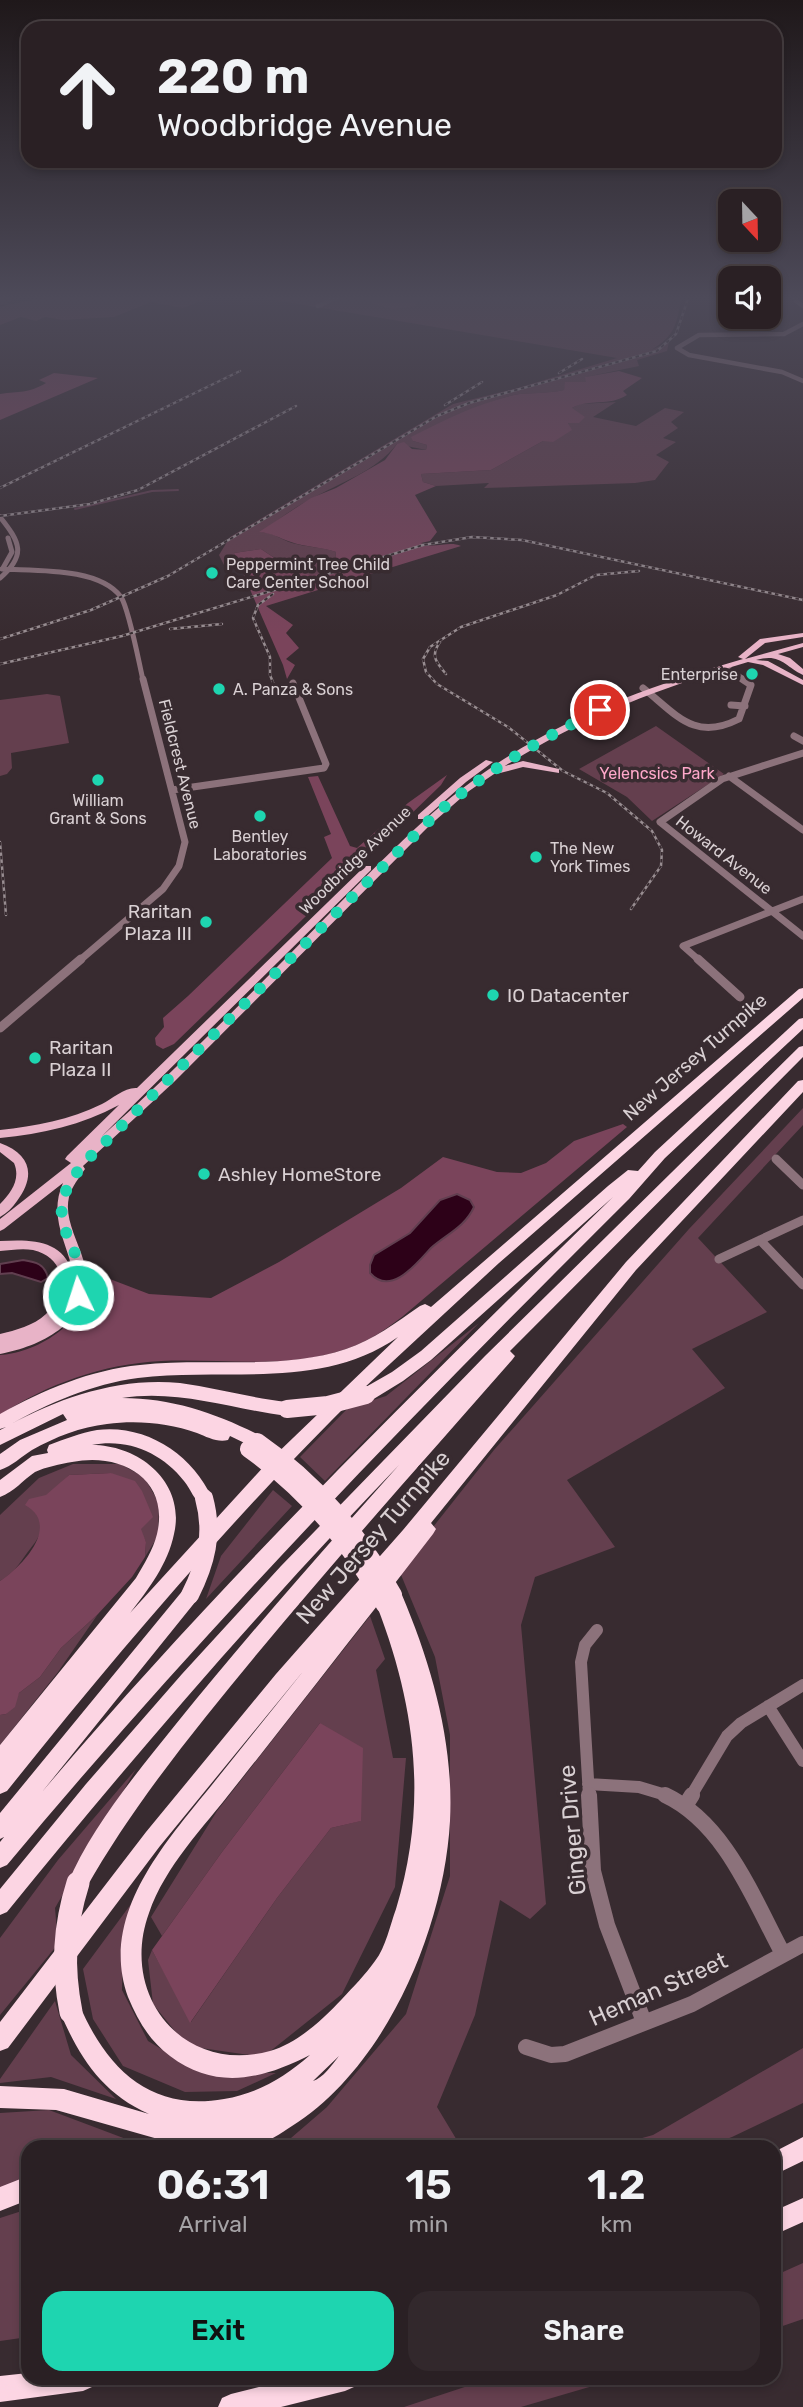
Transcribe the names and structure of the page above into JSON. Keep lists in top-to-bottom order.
{
  "streets": {
    "highway": ["New Jersey Turnpike"],
    "main road": ["Woodbridge Avenue"],
    "street": [
      "Fieldcrest Avenue",
      "Howard Avenue",
      "Ginger Drive",
      "Heman Street"
    ]
  },
  "crossings": [
    ["Ginger Drive", "Heman Street"]
  ],
  "parks": ["Yelencsics Park"],
  "places": [
    "Peppermint Tree Child Care Center School",
    "Enterprise",
    "A. Panza & Sons",
    "William Grant & Sons",
    "Bentley Laboratories",
    "The New York Times",
    "Raritan Plaza III",
    "IO Datacenter",
    "Raritan Plaza II",
    "Ashley HomeStore"
  ],
  "north": "bottom",
  "page": {
    "turn": ["220 m", "Woodbridge Avenue"],
    "eta": [
      "06:31",
      "Arrival",
      "15",
      "min",
      "1.2",
      "km"
    ],
    "buttons": ["Exit", "Share"]
  }
}
